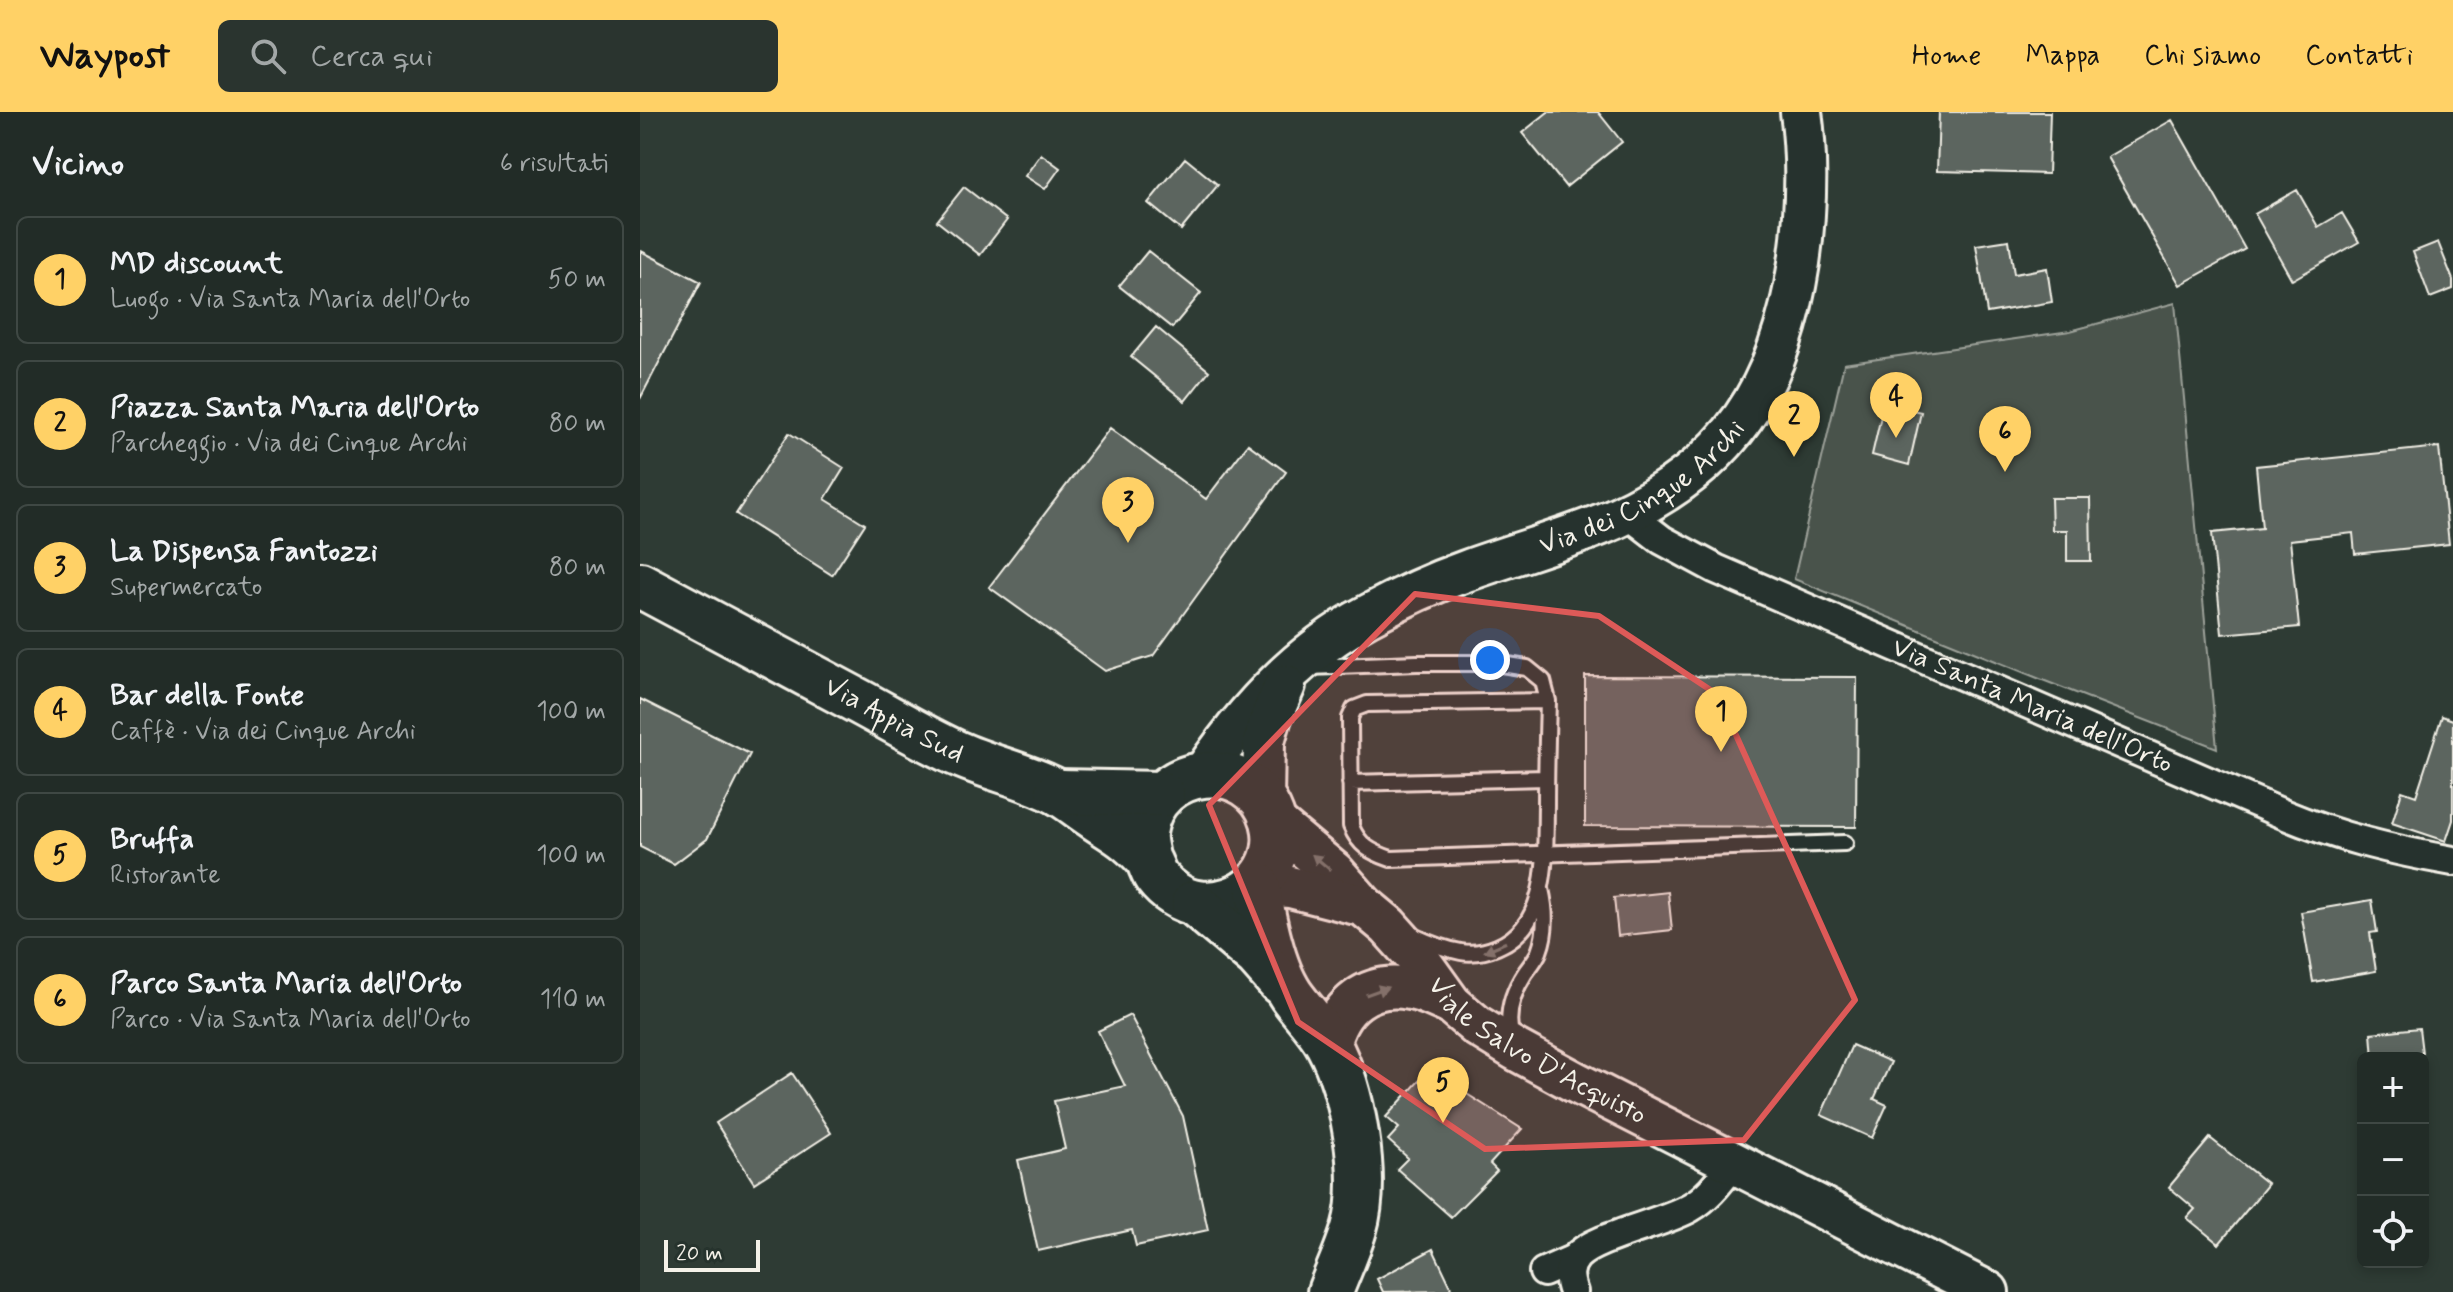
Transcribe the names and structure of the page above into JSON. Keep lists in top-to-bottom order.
{
  "streets": {
    "main road": ["Via dei Cinque Archi", "Via Appia Sud", "Viale Salvo D'Acquisto"],
    "street": ["Via Santa Maria dell'Orto"]
  },
  "crossings": [
    ["Via dei Cinque Archi", "Via Santa Maria dell'Orto"],
    ["Via dei Cinque Archi", "Via Appia Sud"],
    ["Via dei Cinque Archi", "Viale Salvo D'Acquisto"],
    ["Via Appia Sud", "Viale Salvo D'Acquisto"]
  ],
  "scale_bar": "20 m",
  "page": {
    "header": "Waypost",
    "search": "Cerca qui",
    "nav": [
      "Home",
      "Mappa",
      "Chi siamo",
      "Contatti"
    ],
    "heading": ["Vicino", "6 risultati"],
    "list": [
      {
        "mark": "1",
        "name": "MD discount",
        "note": "Luogo · Via Santa Maria dell'Orto",
        "value": "50 m"
      },
      {
        "mark": "2",
        "name": "Piazza Santa Maria dell'Orto",
        "note": "Parcheggio · Via dei Cinque Archi",
        "value": "80 m"
      },
      {
        "mark": "3",
        "name": "La Dispensa Fantozzi",
        "note": "Supermercato",
        "value": "80 m"
      },
      {
        "mark": "4",
        "name": "Bar della Fonte",
        "note": "Caffè · Via dei Cinque Archi",
        "value": "100 m"
      },
      {
        "mark": "5",
        "name": "Bruffa",
        "note": "Ristorante",
        "value": "100 m"
      },
      {
        "mark": "6",
        "name": "Parco Santa Maria dell'Orto",
        "note": "Parco · Via Santa Maria dell'Orto",
        "value": "110 m"
      }
    ],
    "pins": [
      "4",
      "2",
      "6",
      "3",
      "1",
      "5"
    ],
    "map_buttons": ["+", "−"],
    "scale": "20 m"
  }
}
